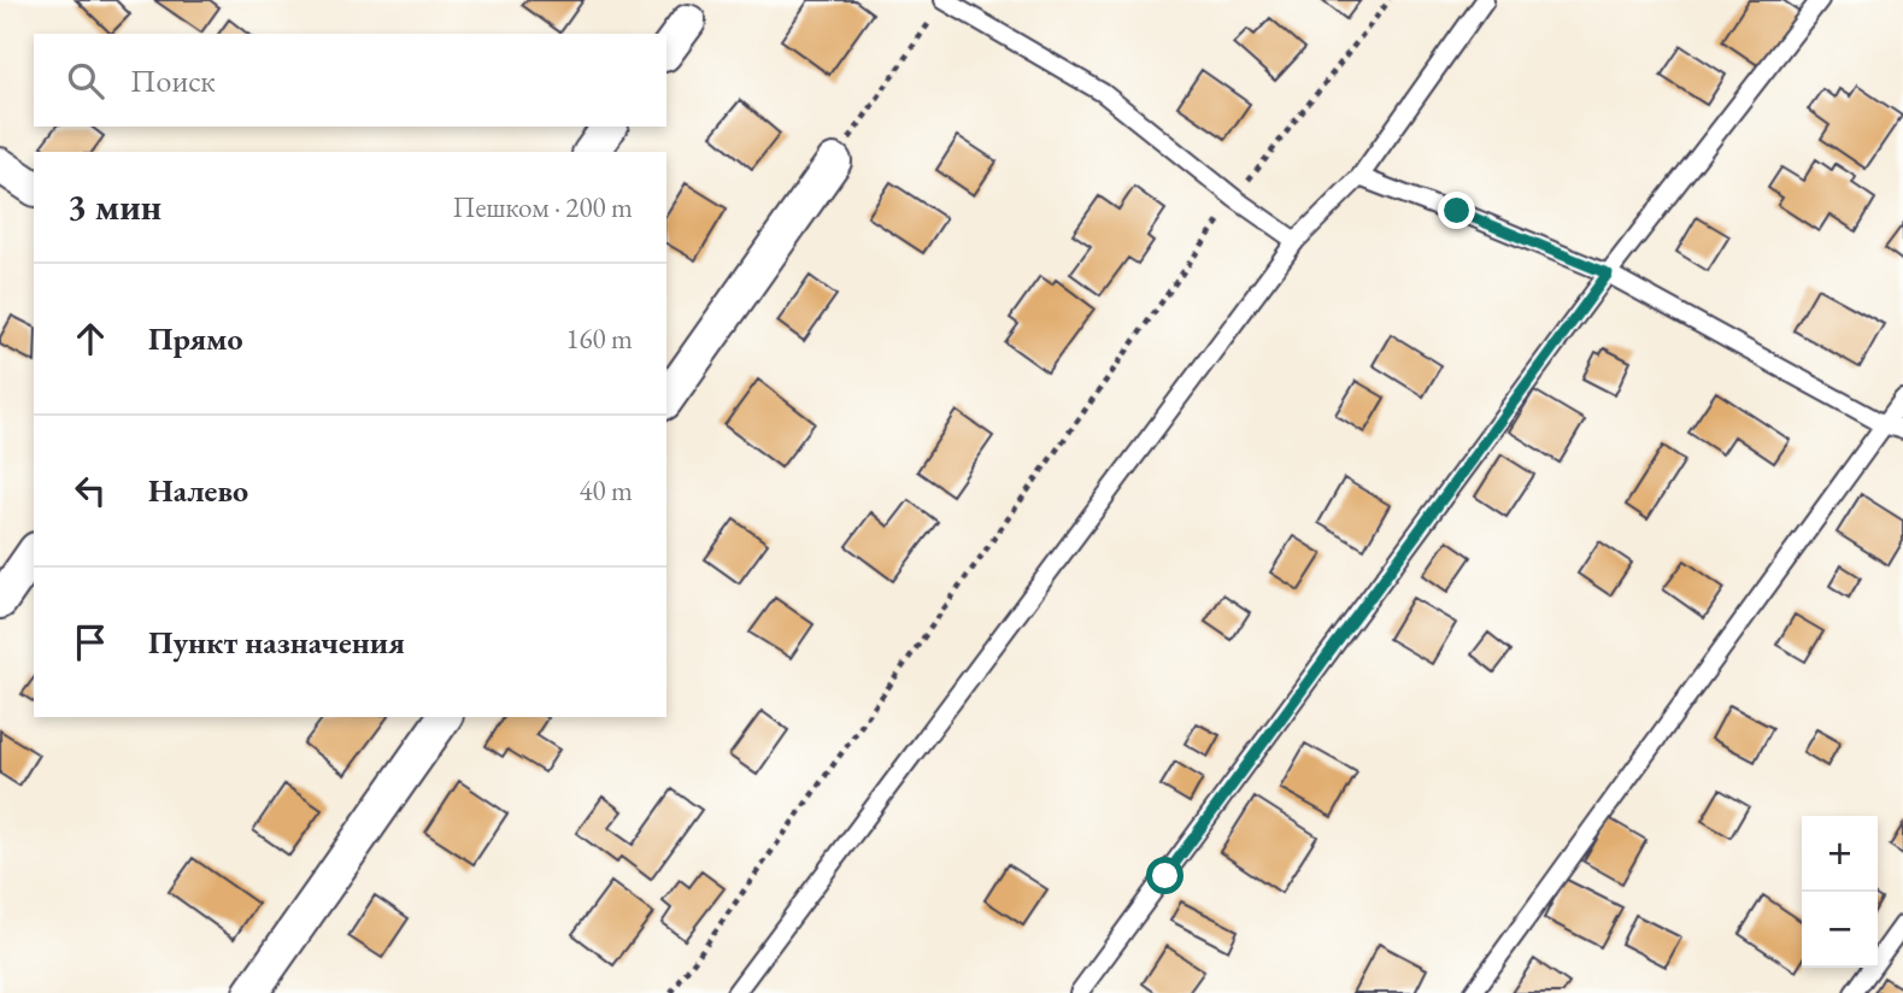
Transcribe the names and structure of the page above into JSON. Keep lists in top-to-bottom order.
{
  "page": {
    "search": "Поиск",
    "heading": ["3 мин", "Пешком · 200 m"],
    "list": [
      ["Прямо", "160 m"],
      ["Налево", "40 m"],
      "Пункт назначения"
    ],
    "map_buttons": ["+", "−"]
  }
}
